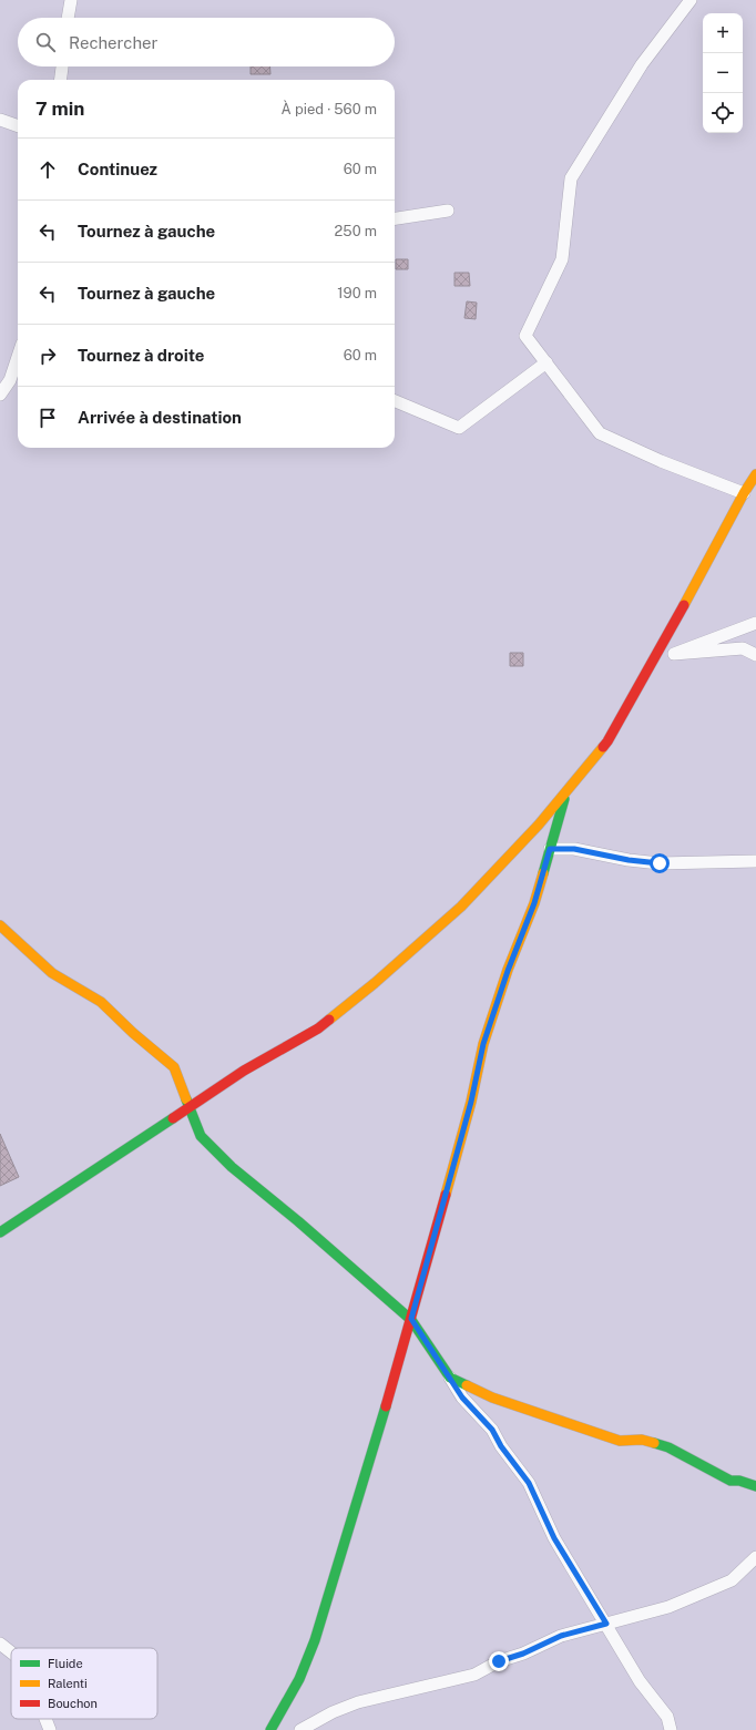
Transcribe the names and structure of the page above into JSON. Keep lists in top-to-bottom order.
{
  "legend": ["Fluide", "Ralenti", "Bouchon"],
  "page": {
    "map_buttons": ["+", "−"],
    "search": "Rechercher",
    "heading": ["7 min", "À pied · 560 m"],
    "list": [
      ["Continuez", "60 m"],
      ["Tournez à gauche", "250 m"],
      ["Tournez à gauche", "190 m"],
      ["Tournez à droite", "60 m"],
      "Arrivée à destination"
    ]
  }
}
